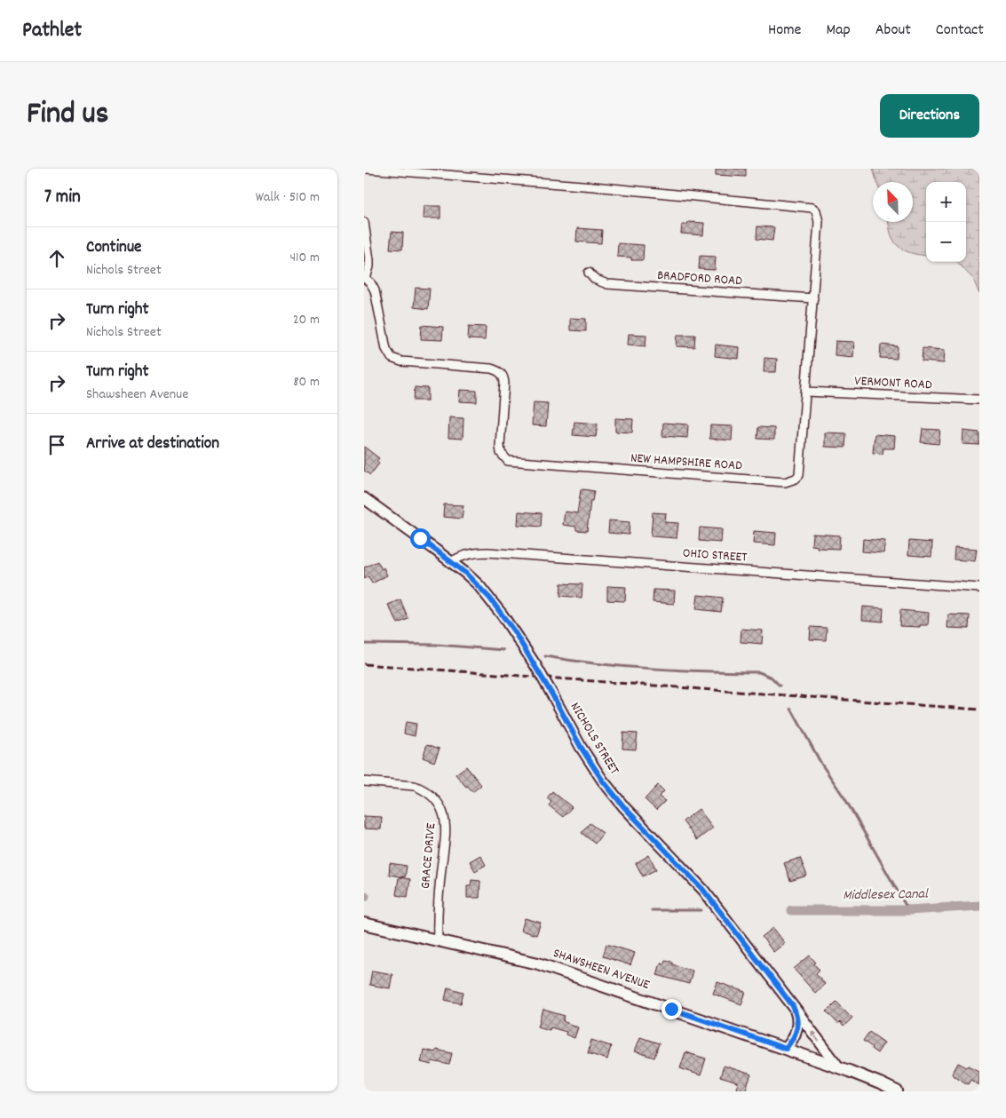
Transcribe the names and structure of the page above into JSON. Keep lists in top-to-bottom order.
{
  "streets": {
    "main road": ["SHAWSHEEN AVENUE"],
    "street": [
      "BRADFORD ROAD",
      "VERMONT ROAD",
      "NEW HAMPSHIRE ROAD",
      "OHIO STREET",
      "NICHOLS STREET",
      "GRACE DRIVE"
    ]
  },
  "crossings": [
    ["BRADFORD ROAD", "NEW HAMPSHIRE ROAD"],
    ["VERMONT ROAD", "NEW HAMPSHIRE ROAD"],
    ["OHIO STREET", "NICHOLS STREET"],
    ["NICHOLS STREET", "SHAWSHEEN AVENUE"],
    ["GRACE DRIVE", "SHAWSHEEN AVENUE"]
  ],
  "water": ["Middlesex Canal"],
  "north": "top left",
  "page": {
    "header": "Pathlet",
    "nav": [
      "Home",
      "Map",
      "About",
      "Contact"
    ],
    "title": "Find us",
    "buttons": "Directions",
    "heading": ["7 min", "Walk · 510 m"],
    "map_buttons": ["+", "−"],
    "list": [
      ["Continue", "Nichols Street", "410 m"],
      ["Turn right", "Nichols Street", "20 m"],
      ["Turn right", "Shawsheen Avenue", "80 m"],
      "Arrive at destination"
    ]
  }
}
